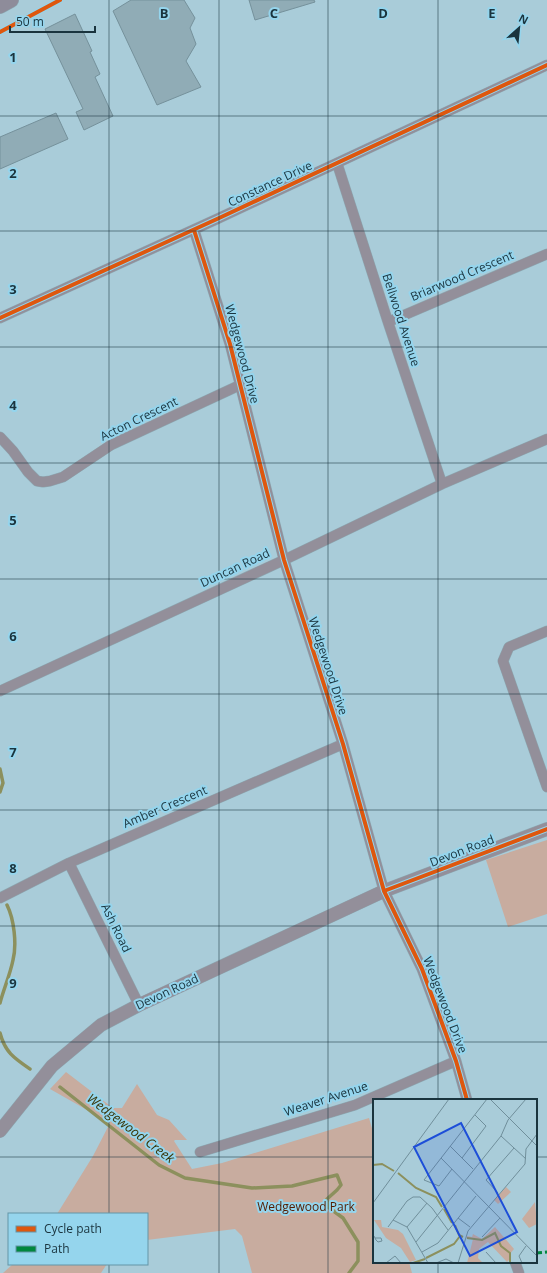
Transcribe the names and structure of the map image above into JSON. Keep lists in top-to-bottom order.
{
  "streets": {
    "street": [
      "Constance Drive",
      "Briarwood Crescent",
      "Bellwood Avenue",
      "Wedgewood Drive",
      "Acton Crescent",
      "Duncan Road",
      "Amber Crescent",
      "Devon Road",
      "Ash Road",
      "Weaver Avenue"
    ]
  },
  "crossings": [
    ["Constance Drive", "Bellwood Avenue"],
    ["Constance Drive", "Wedgewood Drive"],
    ["Briarwood Crescent", "Bellwood Avenue"],
    ["Bellwood Avenue", "Duncan Road"],
    ["Wedgewood Drive", "Acton Crescent"],
    ["Wedgewood Drive", "Duncan Road"],
    ["Wedgewood Drive", "Amber Crescent"],
    ["Wedgewood Drive", "Devon Road"],
    ["Wedgewood Drive", "Weaver Avenue"],
    ["Amber Crescent", "Ash Road"],
    ["Devon Road", "Ash Road"]
  ],
  "water": ["Wedgewood Creek"],
  "parks": ["Wedgewood Park"],
  "legend": ["Cycle path", "Path"],
  "scale_bar": "50 m",
  "north": "top right",
  "grid": {
    "columns": [
      "B",
      "C",
      "D",
      "E"
    ],
    "rows": [
      "1",
      "2",
      "3",
      "4",
      "5",
      "6",
      "7",
      "8",
      "9"
    ]
  }
}
